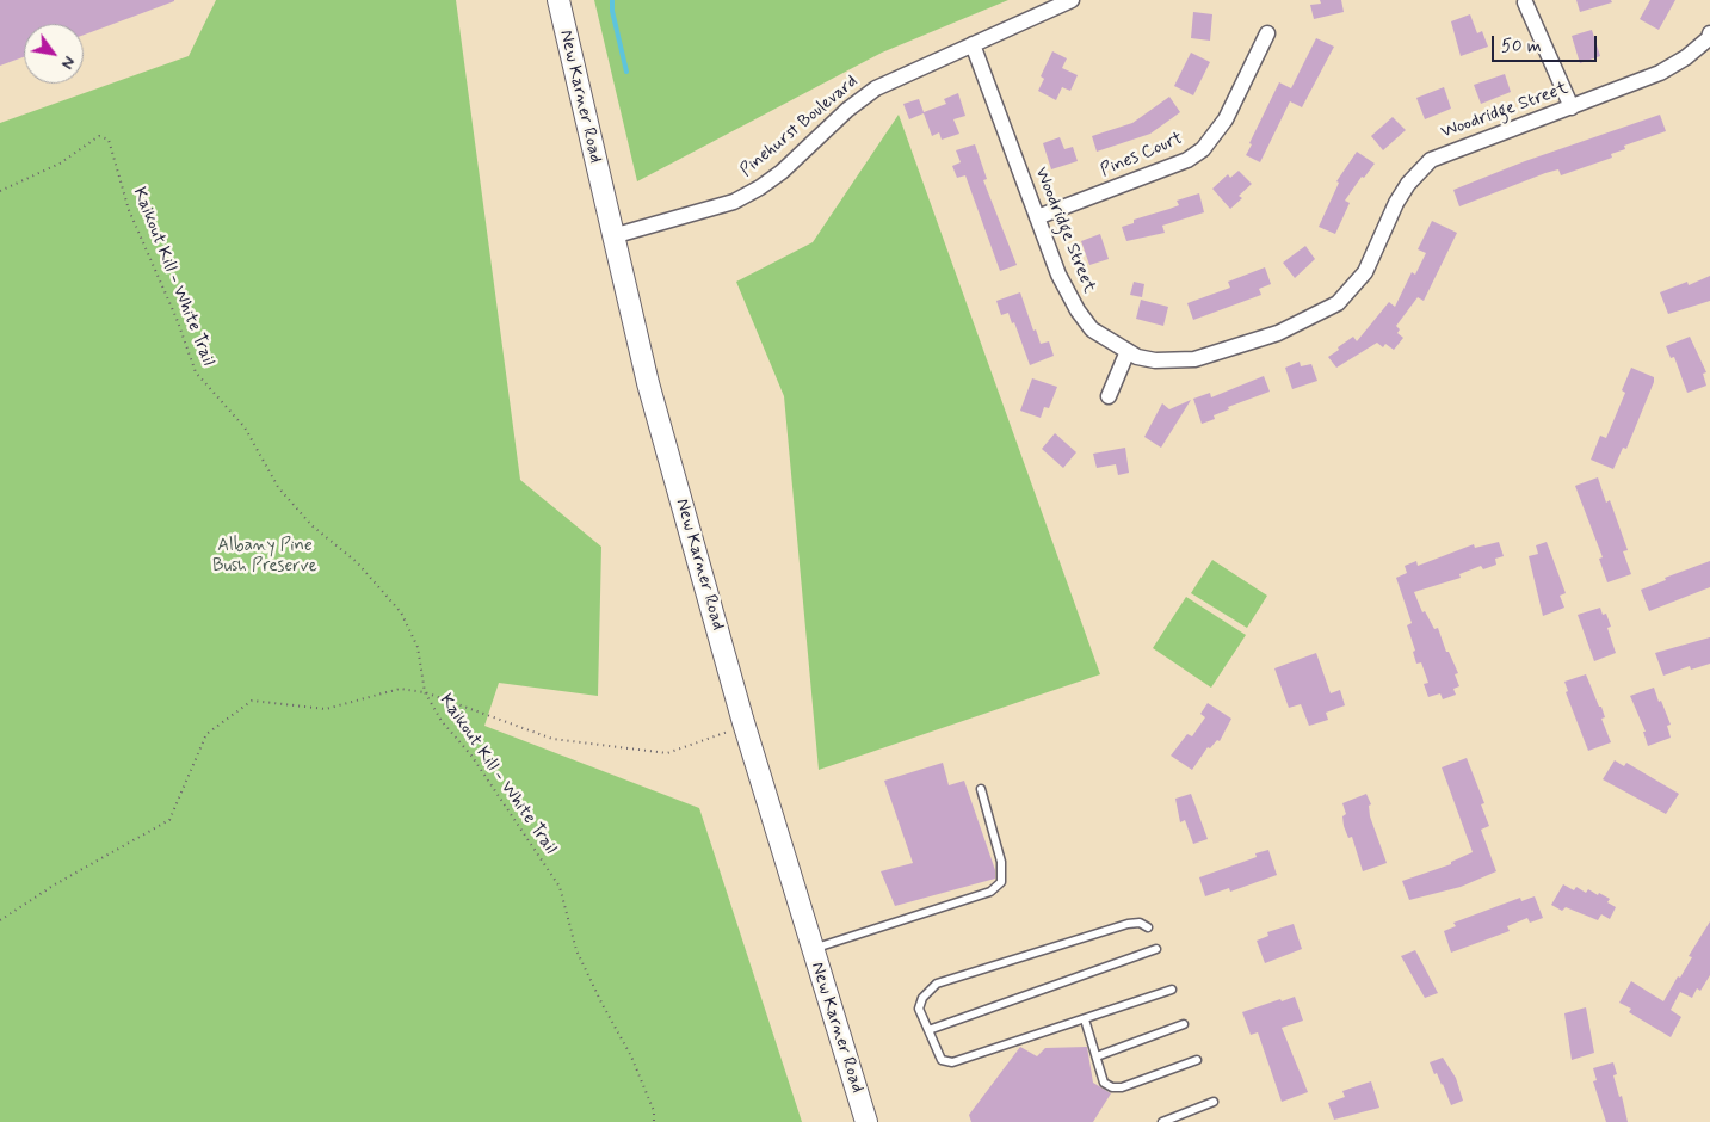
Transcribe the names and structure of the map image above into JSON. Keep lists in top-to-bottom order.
{
  "streets": {
    "main road": ["New Karner Road"],
    "street": ["Woodridge Street", "Pinehurst Boulevard", "Pines Court"],
    "path": ["Kaikout Kill - White Trail"]
  },
  "crossings": [
    ["New Karner Road", "Pinehurst Boulevard"],
    ["Woodridge Street", "Pinehurst Boulevard"],
    ["Woodridge Street", "Pines Court"]
  ],
  "parks": ["Albany Pine Bush Preserve"],
  "scale_bar": "50 m",
  "north": "bottom right"
}
